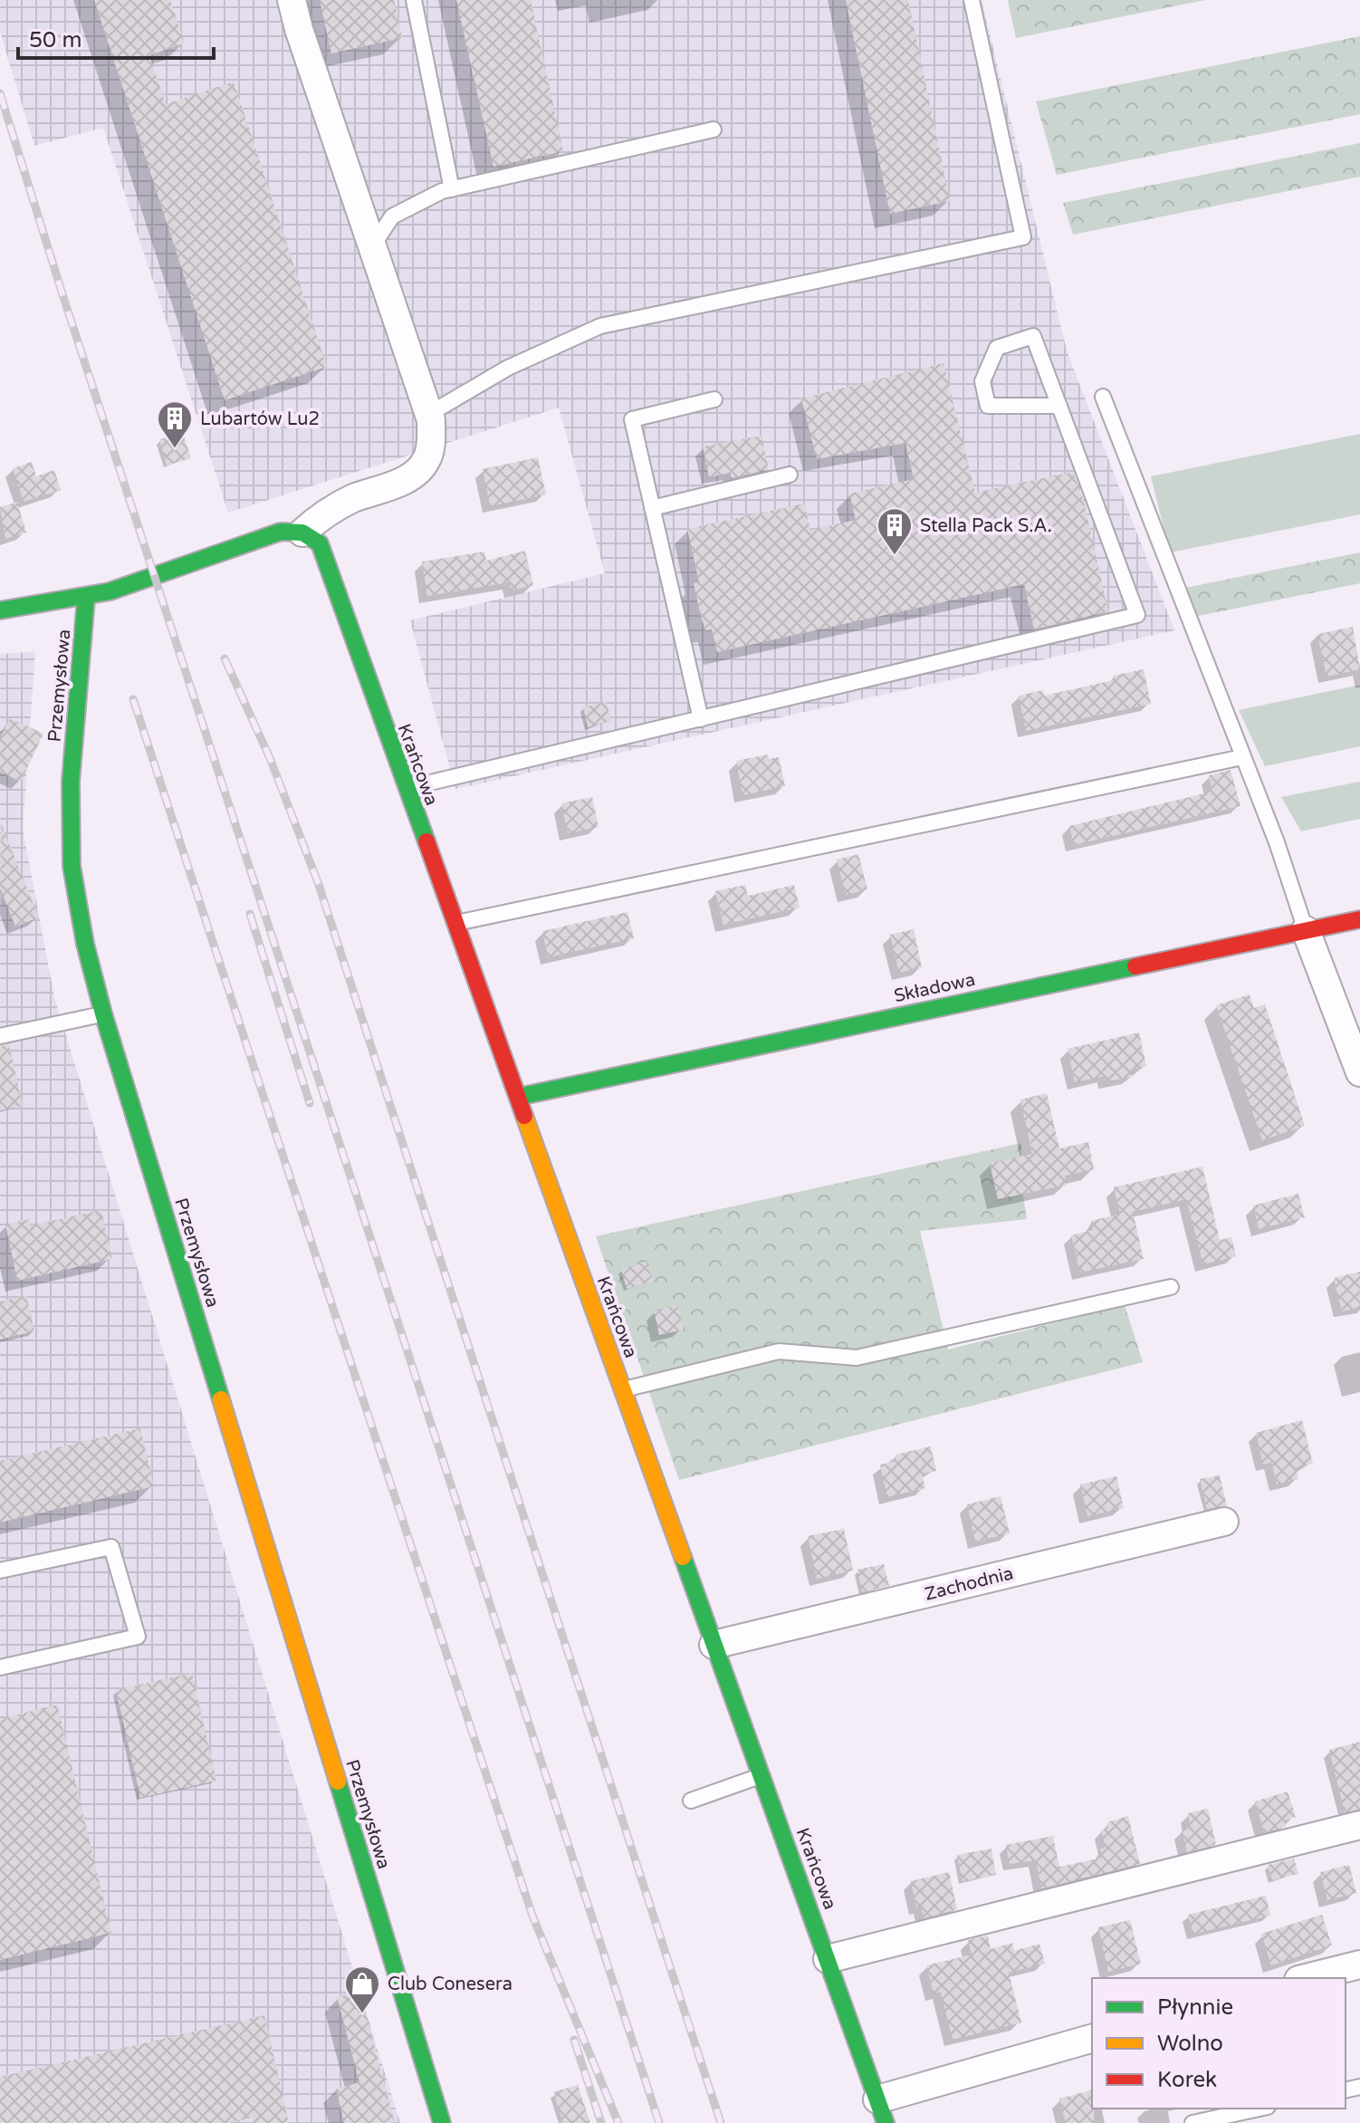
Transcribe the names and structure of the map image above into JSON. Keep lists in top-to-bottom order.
{
  "streets": {
    "street": [
      "Przemysłowa",
      "Krańcowa",
      "Składowa",
      "Zachodnia"
    ]
  },
  "crossings": [
    ["Krańcowa", "Składowa"],
    ["Krańcowa", "Zachodnia"]
  ],
  "places": {
    "building": ["Lubartów Lu2", "Stella Pack S.A."],
    "shop": ["Club Conesera"]
  },
  "legend": ["Płynnie", "Wolno", "Korek"],
  "scale_bar": "50 m"
}
